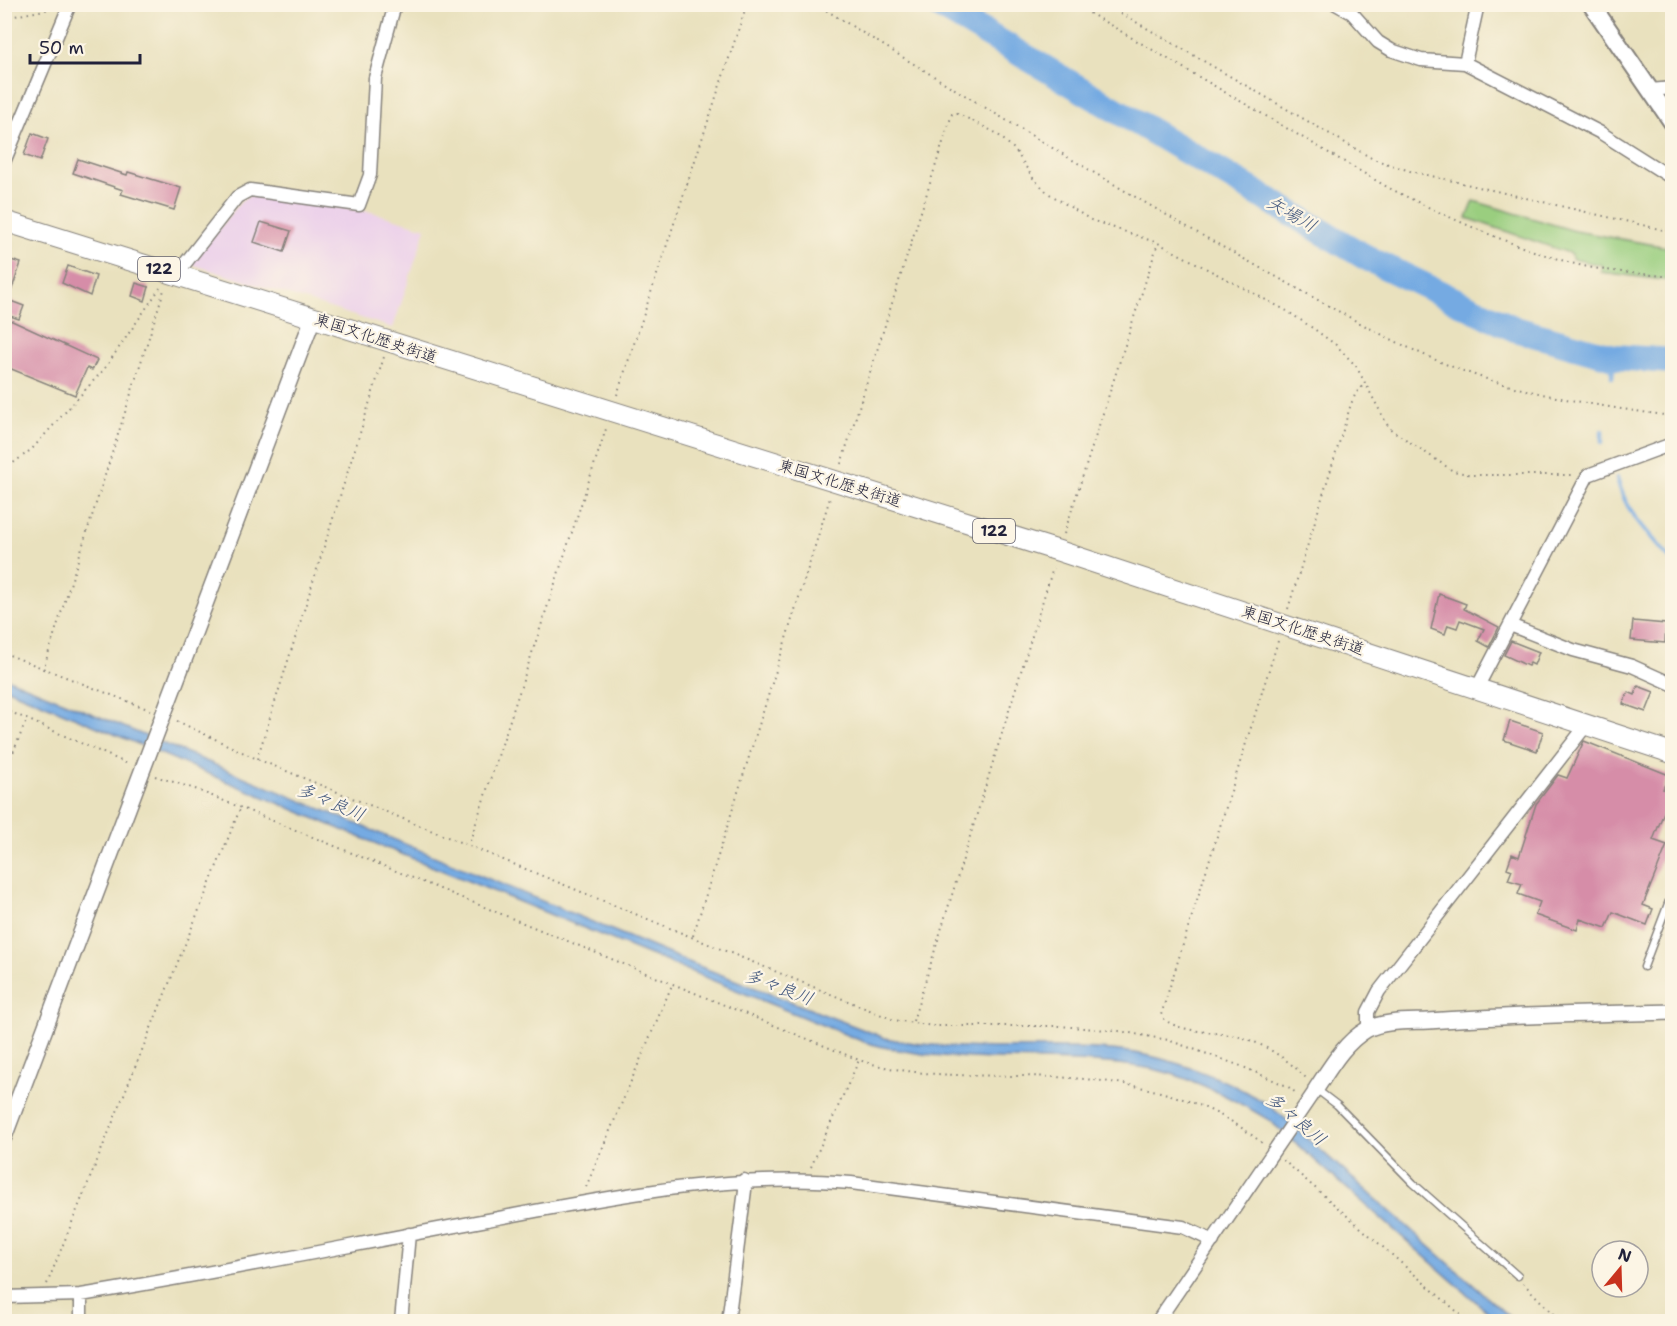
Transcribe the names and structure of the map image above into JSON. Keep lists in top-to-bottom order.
{
  "streets": {
    "highway": ["122", "東国文化歴史街道"]
  },
  "water": ["矢場川", "多々良川"],
  "scale_bar": "50 m",
  "north": "top"
}
